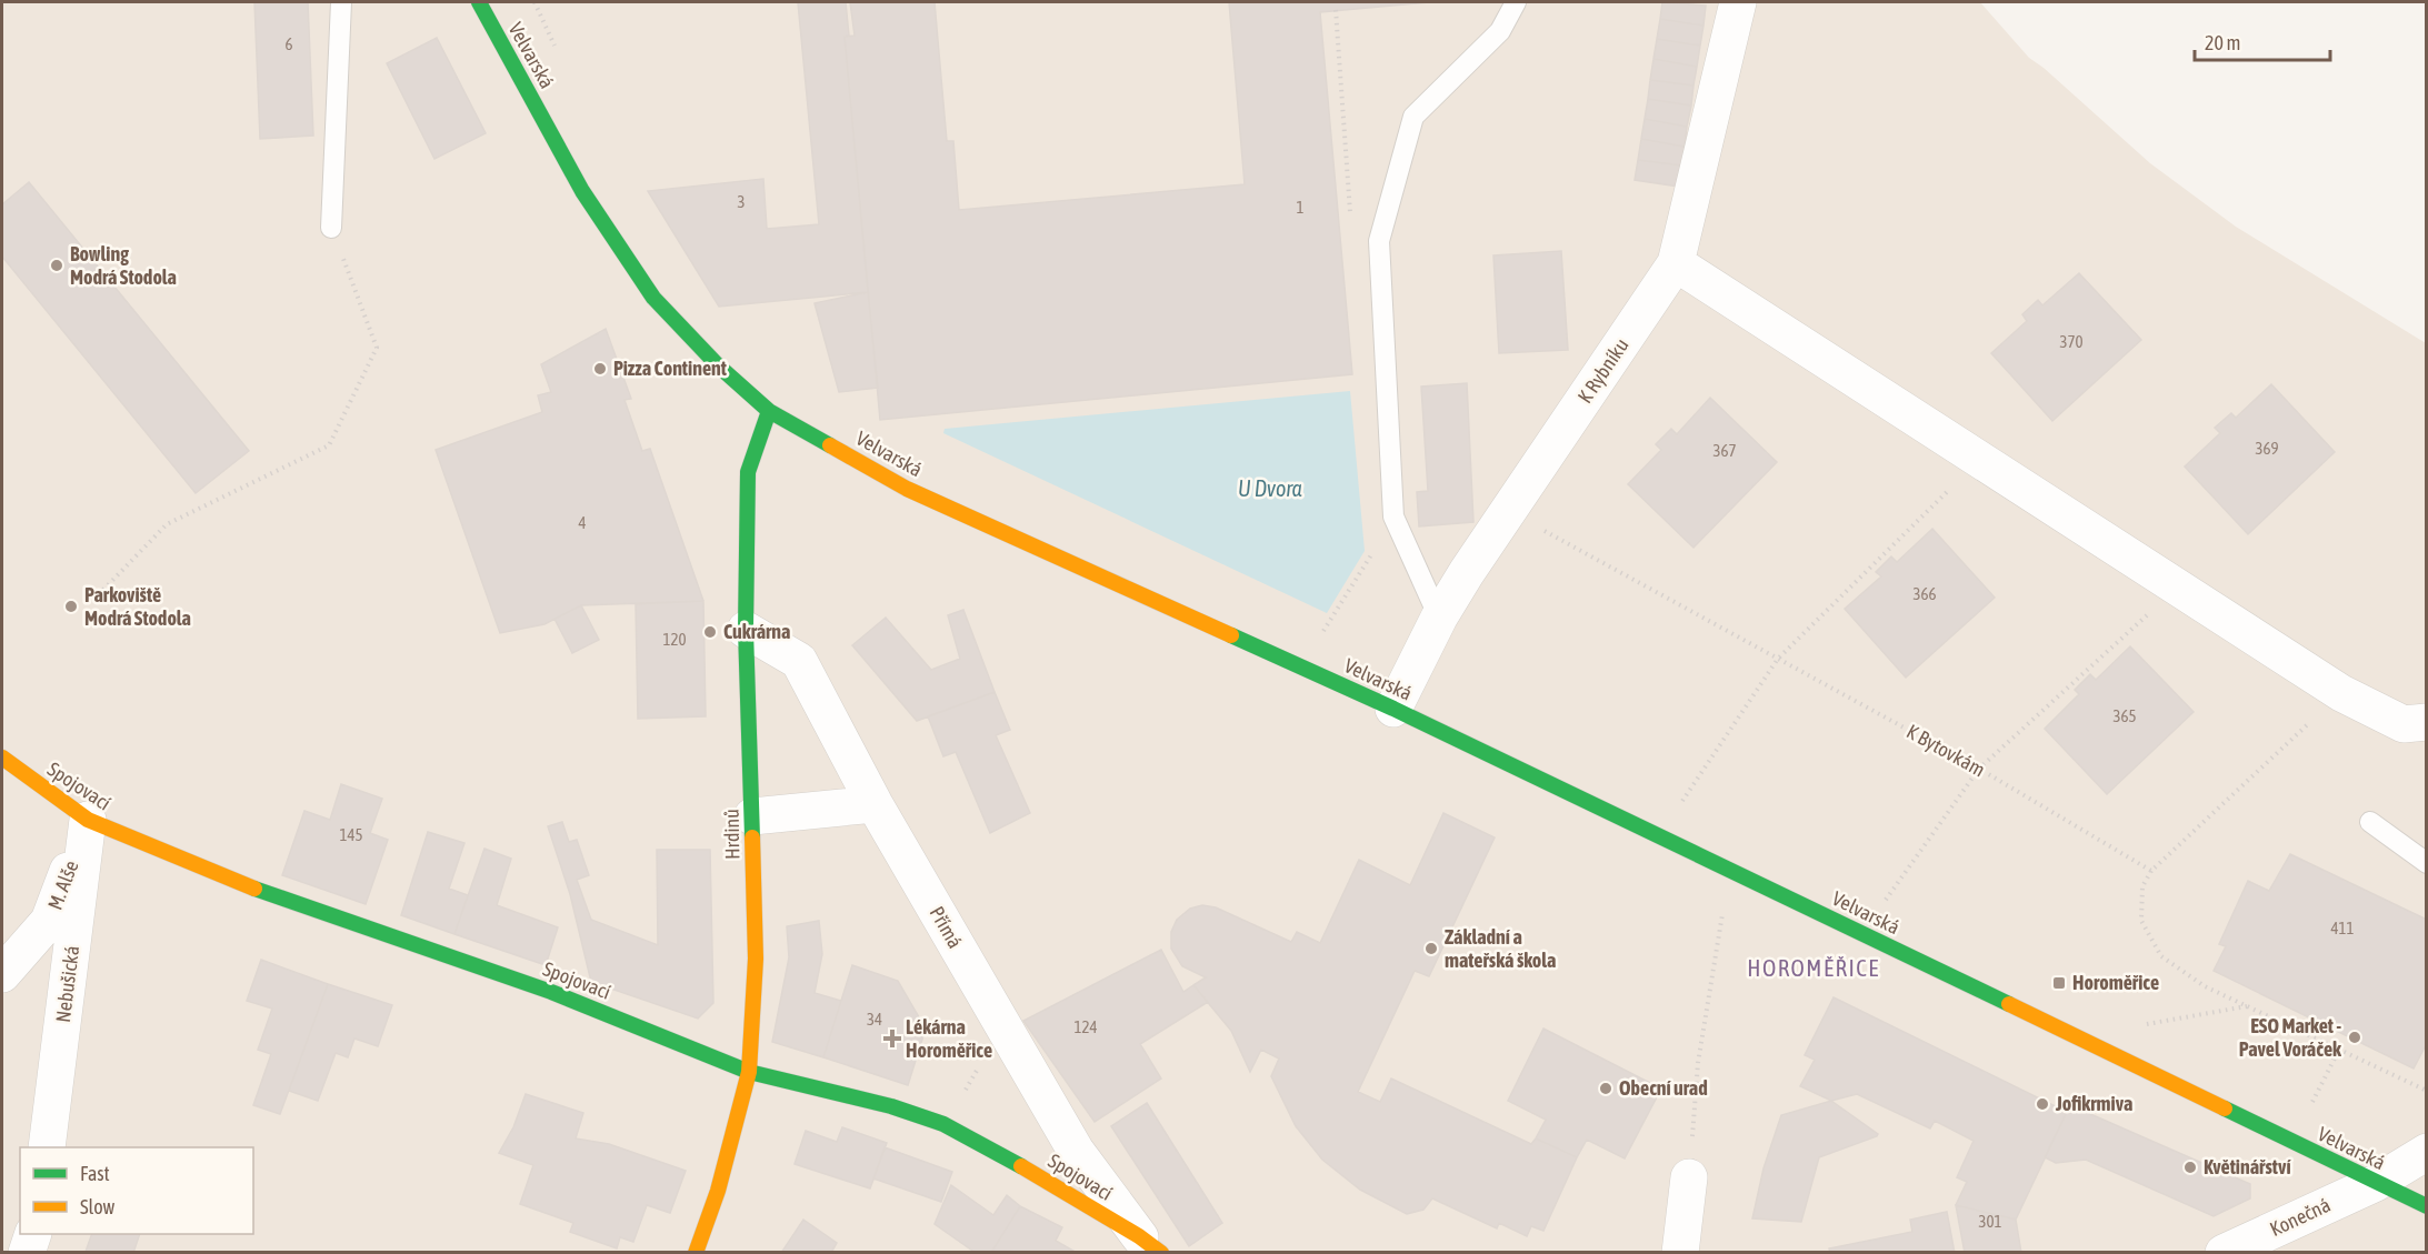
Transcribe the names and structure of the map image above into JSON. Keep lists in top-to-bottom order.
{
  "streets": {
    "main road": ["Velvarská", "Spojovací", "Hrdinů"],
    "street": [
      "K Rybníku",
      "M. Alše",
      "Přímá",
      "Nebušická",
      "Konečná"
    ],
    "path": ["K Bytovkám"]
  },
  "crossings": [
    ["Velvarská", "K Rybníku"],
    ["Velvarská", "Hrdinů"],
    ["Velvarská", "Konečná"],
    ["K Rybníku", "K Bytovkám"],
    ["Spojovací", "Hrdinů"],
    ["Spojovací", "M. Alše"],
    ["Spojovací", "Přímá"],
    ["Spojovací", "Nebušická"],
    ["Hrdinů", "Přímá"],
    ["M. Alše", "Nebušická"]
  ],
  "districts": ["HOROMĚŘICE"],
  "water": ["U Dvora"],
  "places": {
    "other": [
      "Bowling Modrá Stodola",
      "Pizza Continent",
      "Parkoviště Modrá Stodola",
      "Cukrárna",
      "Základní a mateřská škola",
      "ESO Market - Pavel Voráček",
      "Obecní urad",
      "Jofikrmiva",
      "Květinářství"
    ],
    "transit": ["Horoměřice"],
    "health": ["Lékárna Horoměřice"]
  },
  "house_numbers": [
    "6",
    "3",
    "1",
    "370",
    "369",
    "367",
    "4",
    "366",
    "120",
    "365",
    "145",
    "411",
    "34",
    "124",
    "301"
  ],
  "legend": ["Fast", "Slow"],
  "scale_bar": "20 m"
}
